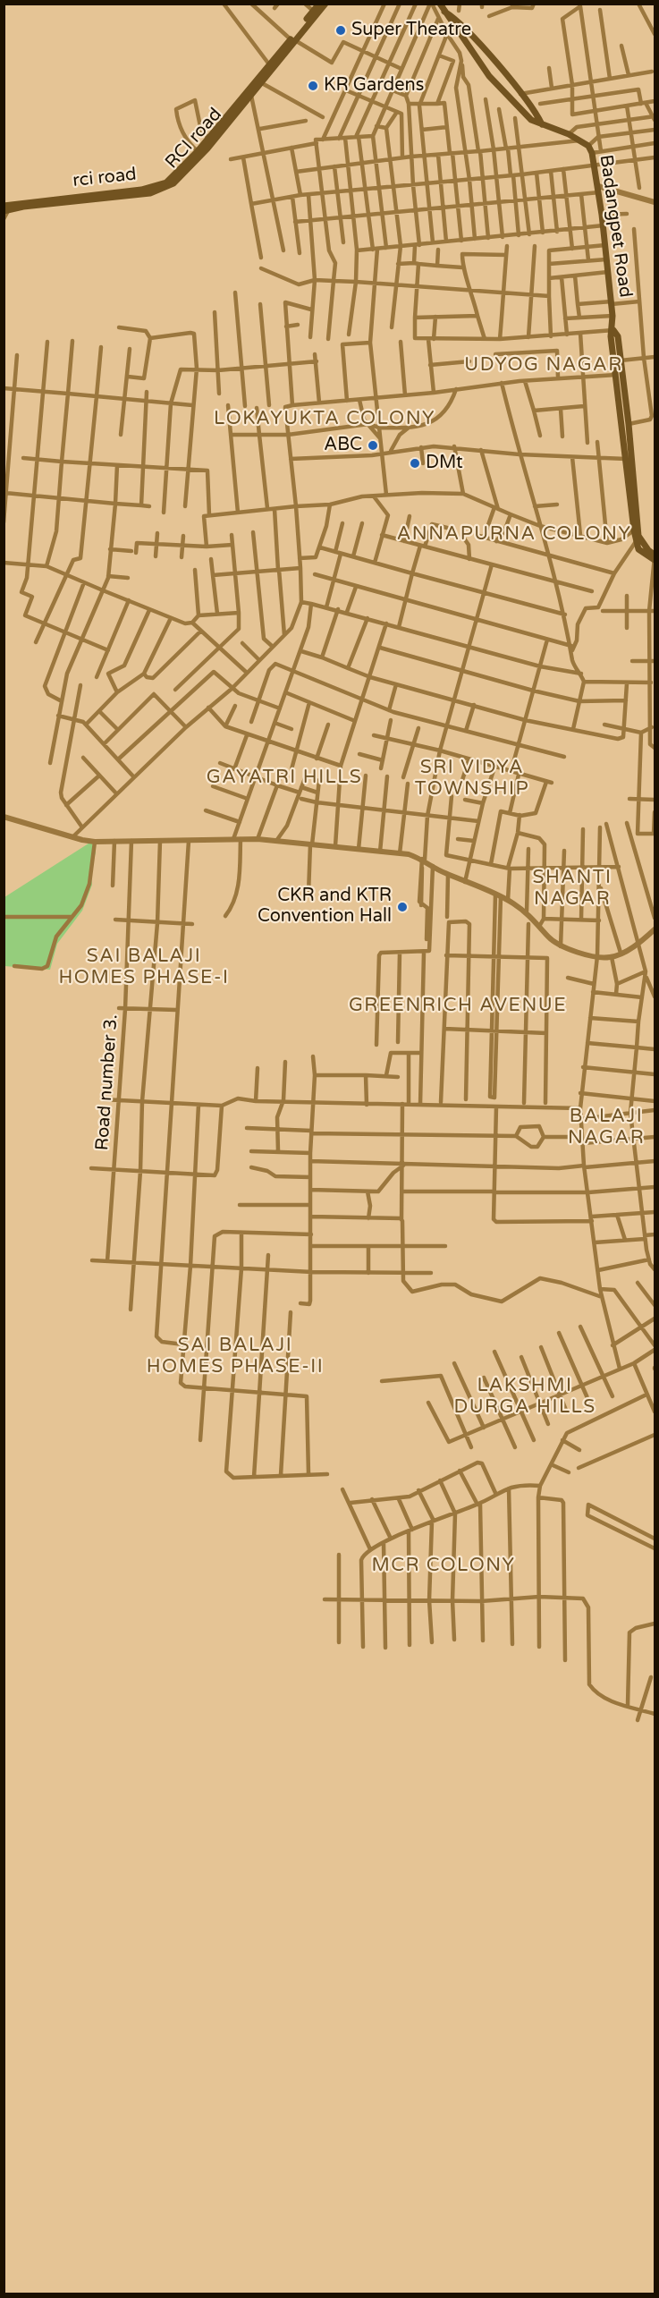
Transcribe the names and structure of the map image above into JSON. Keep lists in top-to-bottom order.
{
  "streets": {
    "main road": ["RCI road", "rci road", "Badangpet Road"],
    "street": ["Road number 3."]
  },
  "crossings": [
    ["RCI road", "rci road"]
  ],
  "districts": [
    "UDYOG NAGAR",
    "LOKAYUKTA COLONY",
    "ANNAPURNA COLONY",
    "SRI VIDYA TOWNSHIP",
    "GAYATRI HILLS",
    "SHANTI NAGAR",
    "SAI BALAJI HOMES PHASE-I",
    "GREENRICH AVENUE",
    "BALAJI NAGAR",
    "SAI BALAJI HOMES PHASE-II",
    "LAKSHMI DURGA HILLS",
    "MCR COLONY"
  ],
  "places": [
    "Super Theatre",
    "KR Gardens",
    "ABC",
    "DMt",
    "CKR and KTR Convention Hall"
  ]
}
